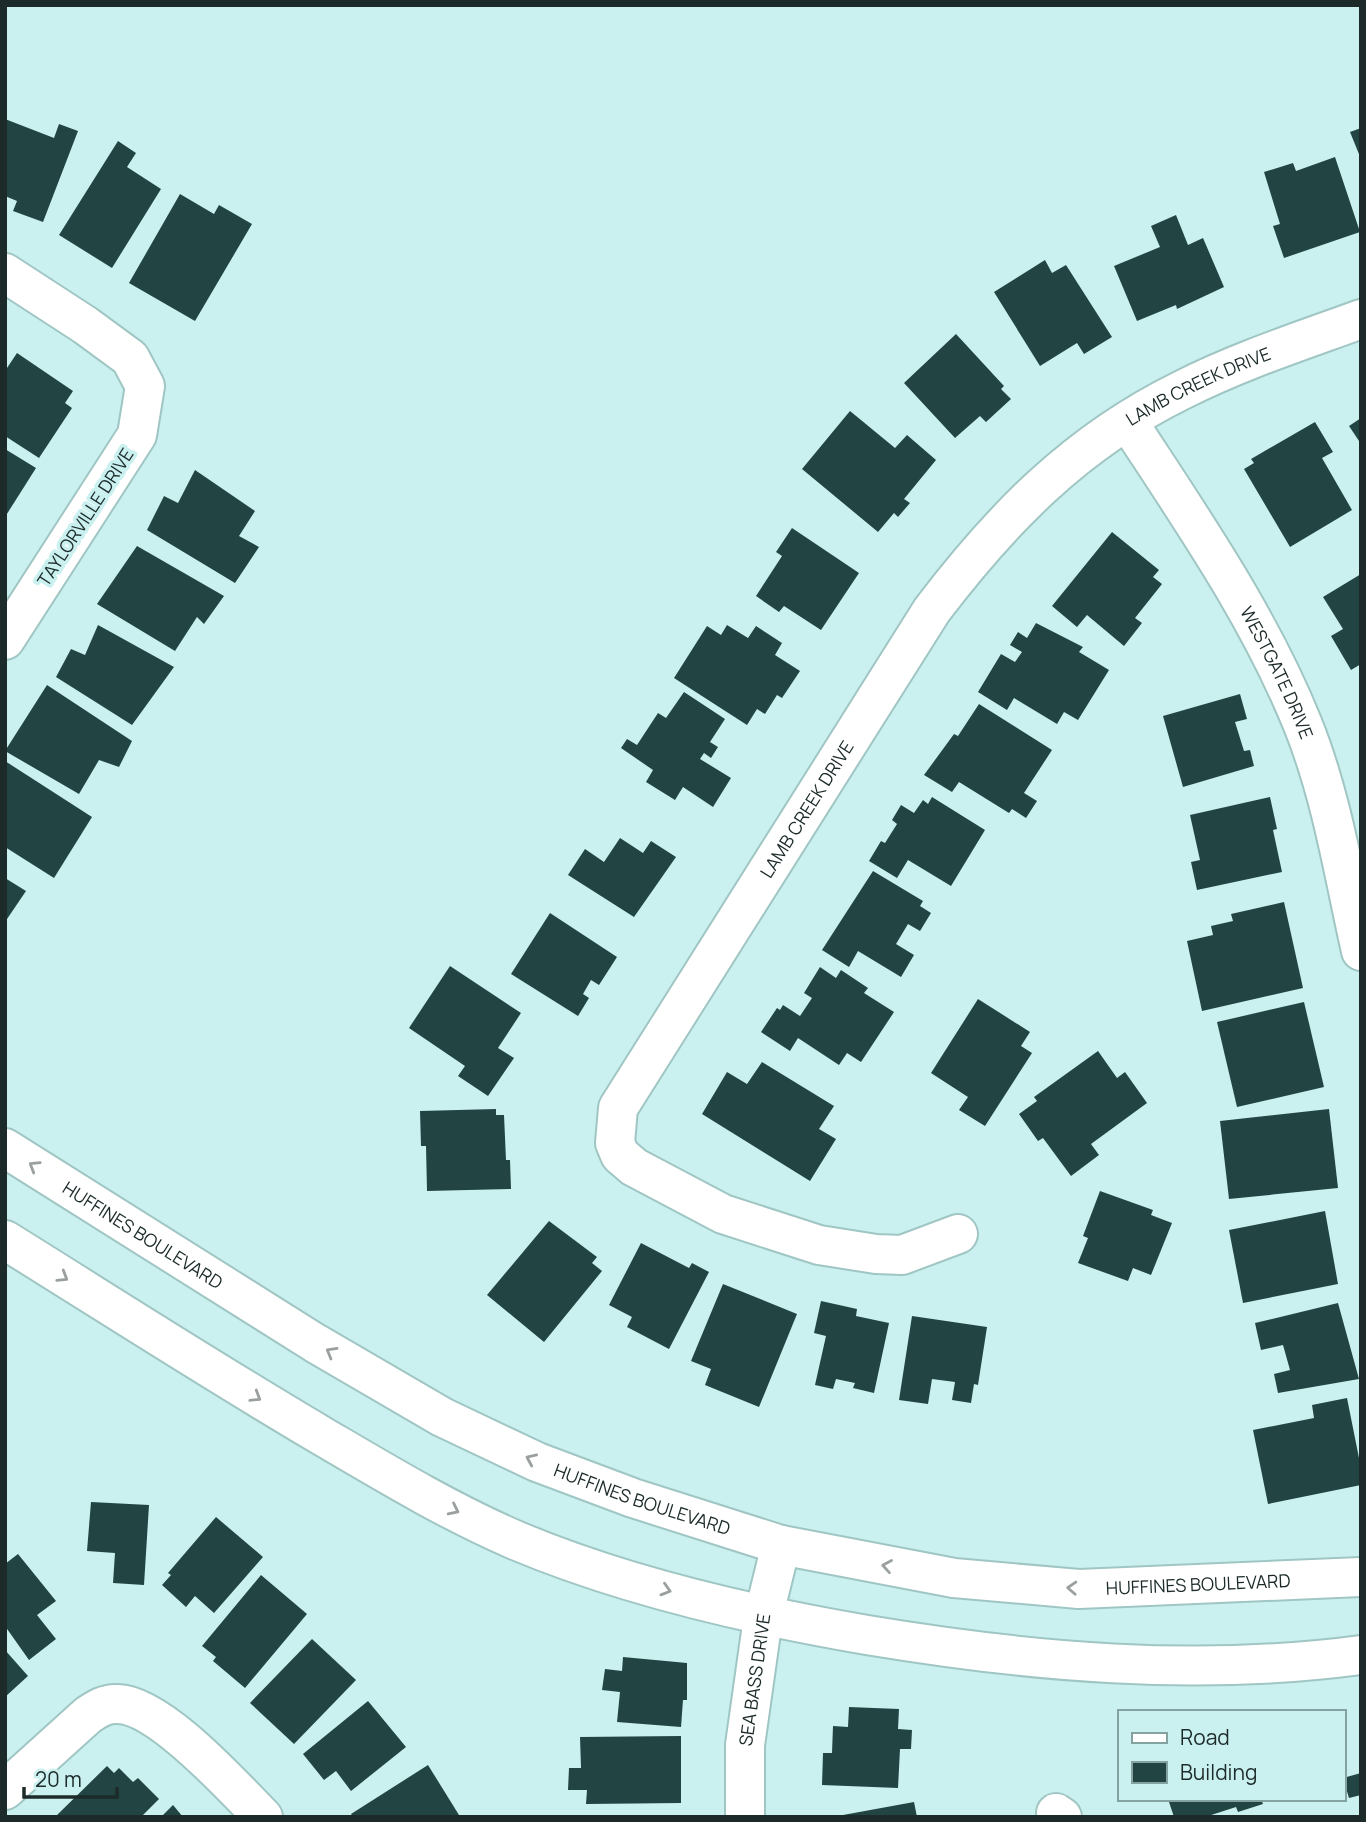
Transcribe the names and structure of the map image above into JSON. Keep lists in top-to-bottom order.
{
  "streets": {
    "street": [
      "LAMB CREEK DRIVE",
      "TAYLORVILLE DRIVE",
      "WESTGATE DRIVE",
      "HUFFINES BOULEVARD",
      "SEA BASS DRIVE"
    ]
  },
  "crossings": [
    ["LAMB CREEK DRIVE", "WESTGATE DRIVE"],
    ["HUFFINES BOULEVARD", "SEA BASS DRIVE"]
  ],
  "legend": ["Road", "Building"],
  "scale_bar": "20 m"
}
